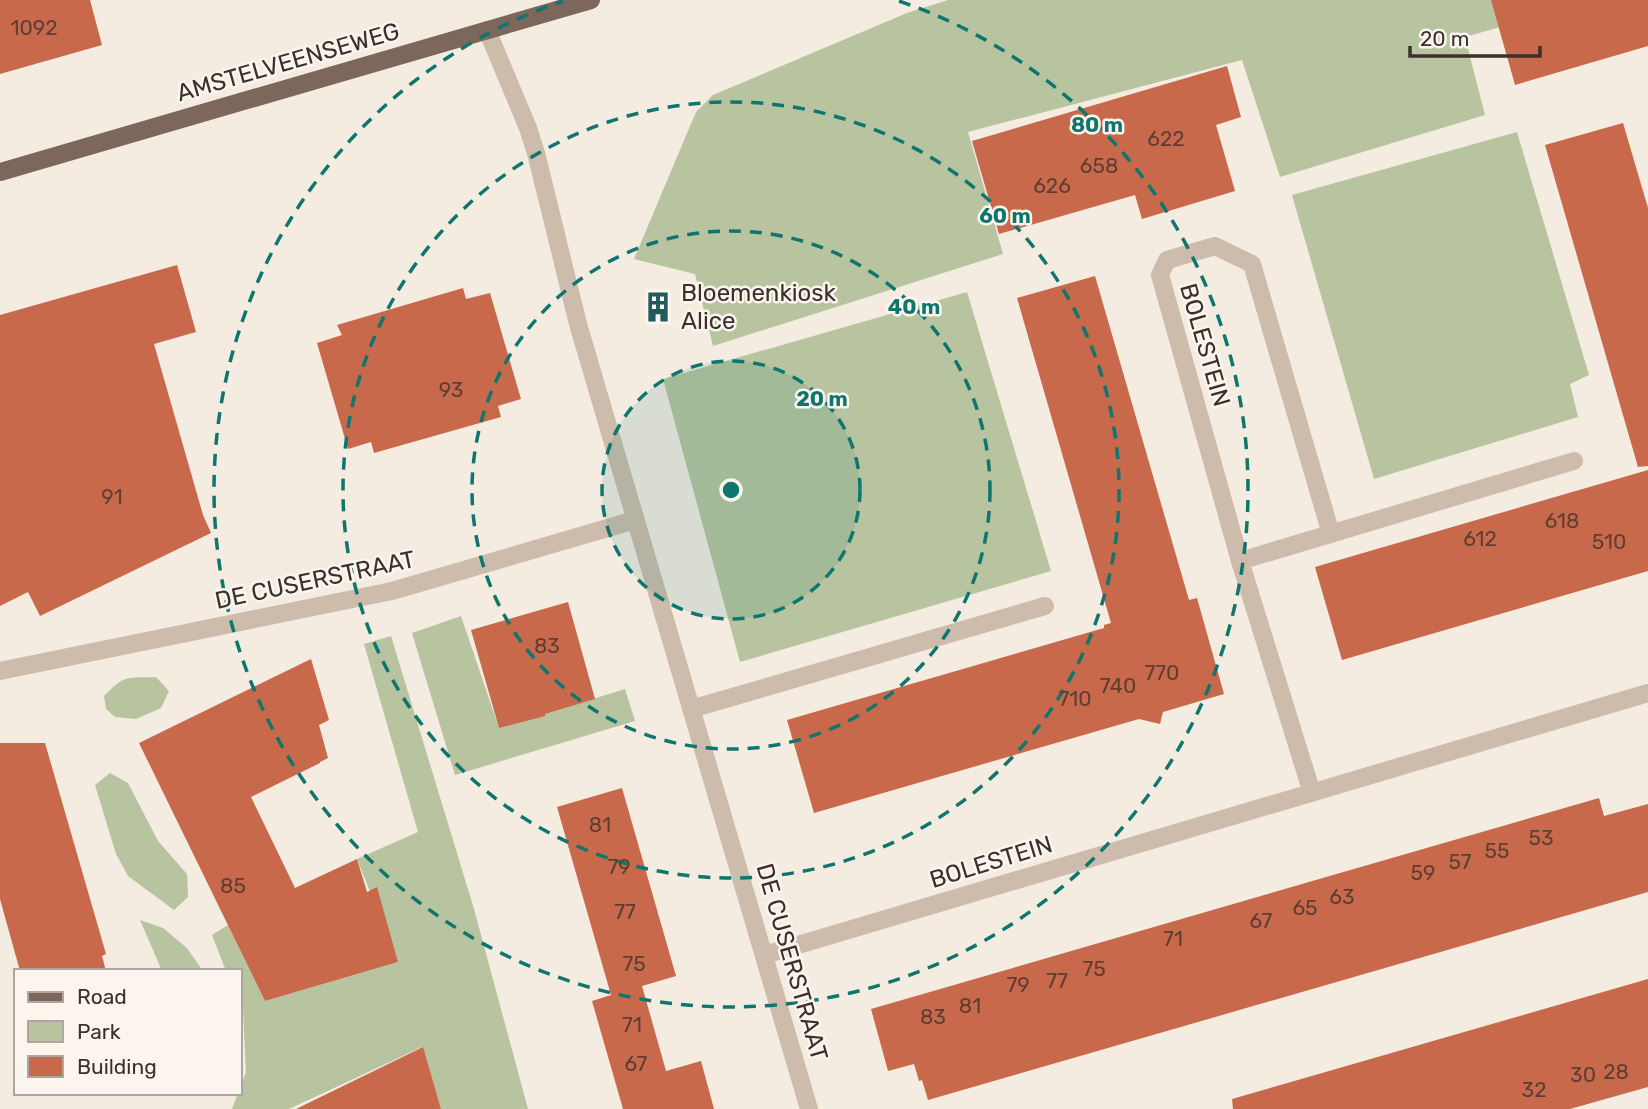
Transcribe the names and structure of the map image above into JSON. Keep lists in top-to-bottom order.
{
  "streets": {
    "main road": ["AMSTELVEENSEWEG"],
    "street": ["BOLESTEIN", "DE CUSERSTRAAT"]
  },
  "crossings": [
    ["AMSTELVEENSEWEG", "DE CUSERSTRAAT"],
    ["BOLESTEIN", "DE CUSERSTRAAT"]
  ],
  "places": {
    "building": ["Bloemenkiosk Alice"]
  },
  "house_numbers": [
    "1092",
    "622",
    "658",
    "626",
    "93",
    "91",
    "618",
    "612",
    "510",
    "83",
    "770",
    "740",
    "710",
    "81",
    "53",
    "55",
    "57",
    "79",
    "59",
    "85",
    "63",
    "65",
    "77",
    "67",
    "71",
    "75",
    "75",
    "77",
    "79",
    "81",
    "83",
    "71",
    "67",
    "28",
    "30",
    "32"
  ],
  "legend": ["Road", "Park", "Building"],
  "scale_bar": "20 m",
  "rings": [
    "80 m",
    "60 m",
    "40 m",
    "20 m"
  ]
}
